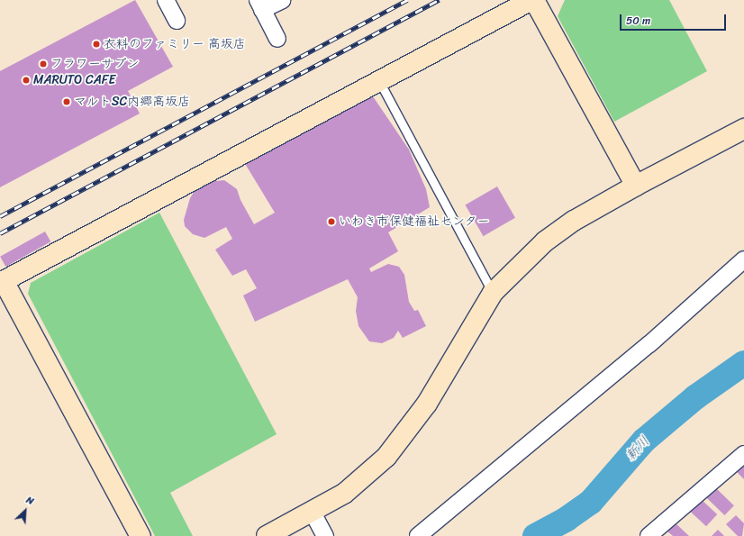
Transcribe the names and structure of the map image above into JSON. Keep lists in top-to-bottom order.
{
  "water": ["新川"],
  "places": [
    "衣料のファミリー 高坂店",
    "フラワーサブン",
    "MARUTO CAFE",
    "マルトSC内郷高坂店",
    "いわき市保健福祉センター"
  ],
  "scale_bar": "50 m",
  "north": "top right"
}
